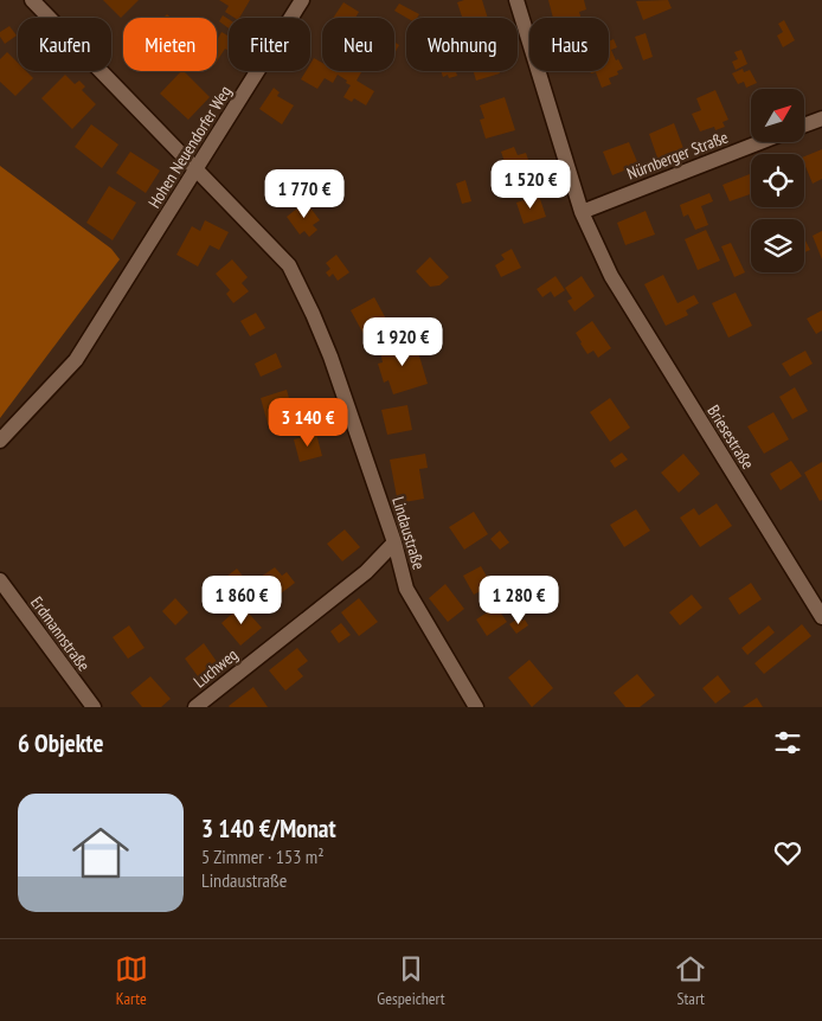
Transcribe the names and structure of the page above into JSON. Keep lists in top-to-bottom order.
{
  "streets": {
    "street": [
      "Hohen Neuendorfer Weg",
      "Nürnberger Straße",
      "Briesestraße",
      "Lindaustraße",
      "Erdmannstraße",
      "Luchweg"
    ]
  },
  "crossings": [
    ["Hohen Neuendorfer Weg", "Lindaustraße"],
    ["Nürnberger Straße", "Briesestraße"],
    ["Lindaustraße", "Luchweg"]
  ],
  "north": "top right",
  "page": {
    "chip": [
      "Kaufen",
      "Mieten",
      "Filter",
      "Neu",
      "Wohnung",
      "Haus"
    ],
    "price": [
      "1 520 €",
      "1 770 €",
      "1 920 €",
      "3 140 €",
      "1 860 €",
      "1 280 €"
    ],
    "heading": "6 Objekte",
    "list": [
      {
        "name": "3 140 €/Monat",
        "note": "5 Zimmer · 153 m² · Lindaustraße"
      }
    ],
    "tabs": ["Karte", "Gespeichert", "Start"]
  }
}
